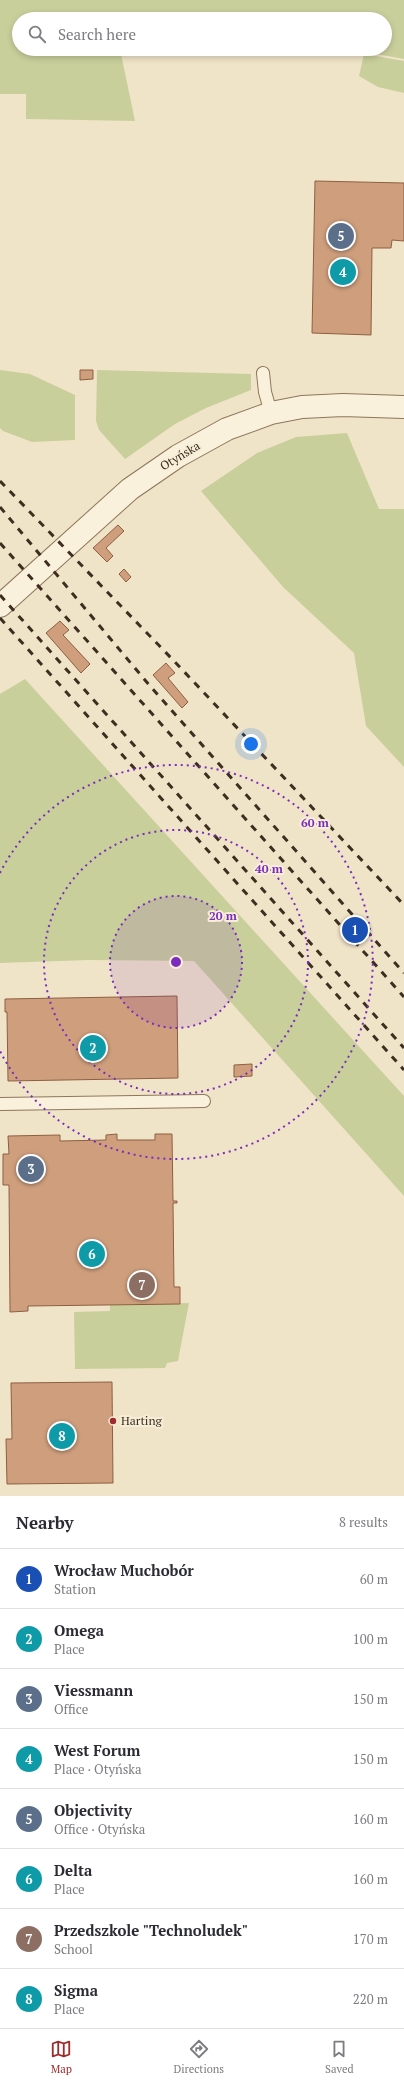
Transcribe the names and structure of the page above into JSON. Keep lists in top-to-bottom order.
{
  "streets": {
    "street": ["Otyńska"]
  },
  "places": ["Harting"],
  "page": {
    "search": "Search here",
    "pins": [
      "5",
      "4",
      "1",
      "2",
      "3",
      "6",
      "7",
      "8"
    ],
    "heading": ["Nearby", "8 results"],
    "list": [
      {
        "mark": "1",
        "name": "Wrocław Muchobór",
        "note": "Station",
        "value": "60 m"
      },
      {
        "mark": "2",
        "name": "Omega",
        "note": "Place",
        "value": "100 m"
      },
      {
        "mark": "3",
        "name": "Viessmann",
        "note": "Office",
        "value": "150 m"
      },
      {
        "mark": "4",
        "name": "West Forum",
        "note": "Place · Otyńska",
        "value": "150 m"
      },
      {
        "mark": "5",
        "name": "Objectivity",
        "note": "Office · Otyńska",
        "value": "160 m"
      },
      {
        "mark": "6",
        "name": "Delta",
        "note": "Place",
        "value": "160 m"
      },
      {
        "mark": "7",
        "name": "Przedszkole \"Technoludek\"",
        "note": "School",
        "value": "170 m"
      },
      {
        "mark": "8",
        "name": "Sigma",
        "note": "Place",
        "value": "220 m"
      }
    ],
    "nav": ["Map", "Directions", "Saved"]
  },
  "rings": ["60 m", "40 m", "20 m"]
}
